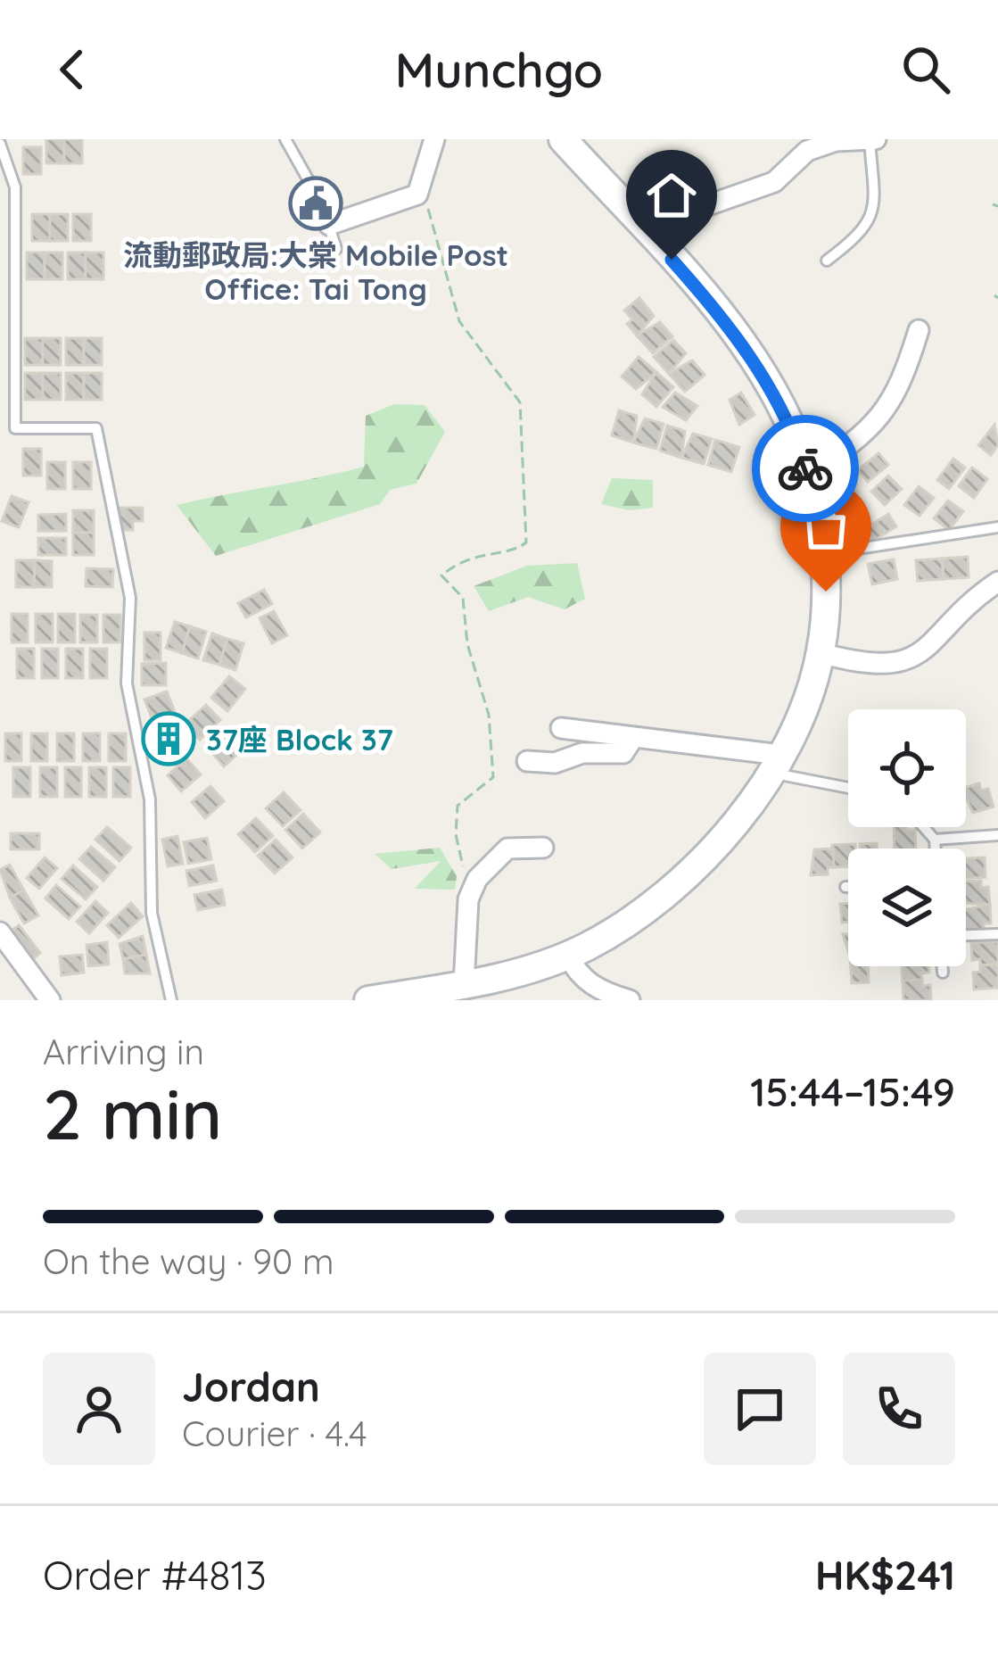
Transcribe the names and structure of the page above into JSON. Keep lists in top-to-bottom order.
{
  "places": {
    "public building": ["流動郵政局:大棠 Mobile Post Office: Tai Tong"],
    "building": ["37座 Block 37"]
  },
  "page": {
    "header": "Munchgo",
    "heading": ["2 min", "Arriving in", "15:44–15:49"],
    "panel": [
      "Jordan",
      "Courier · 4.4",
      "Order #4813",
      "HK$241"
    ],
    "bar": "On the way · 90 m"
  }
}
